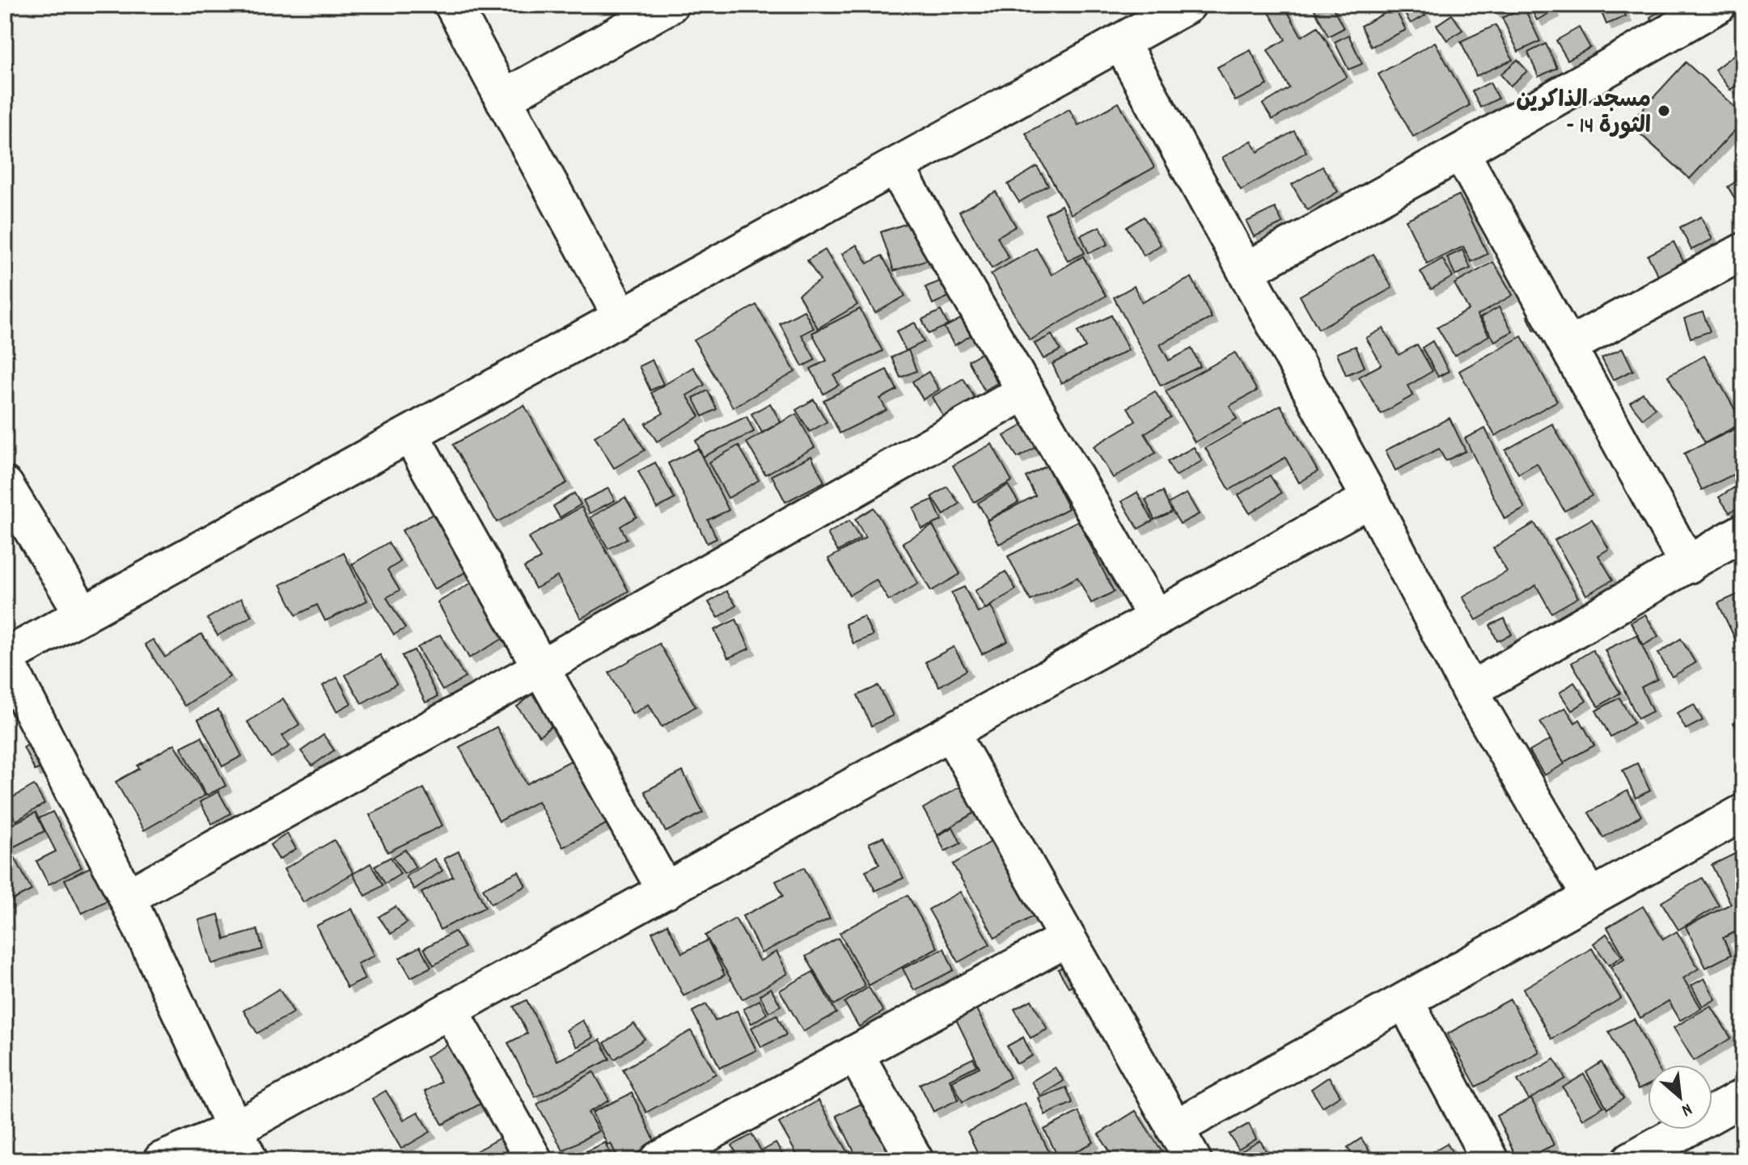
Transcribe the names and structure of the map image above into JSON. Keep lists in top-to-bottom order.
{
  "places": ["مسجد الذاكرين - الثورة 14"],
  "north": "bottom right"
}
